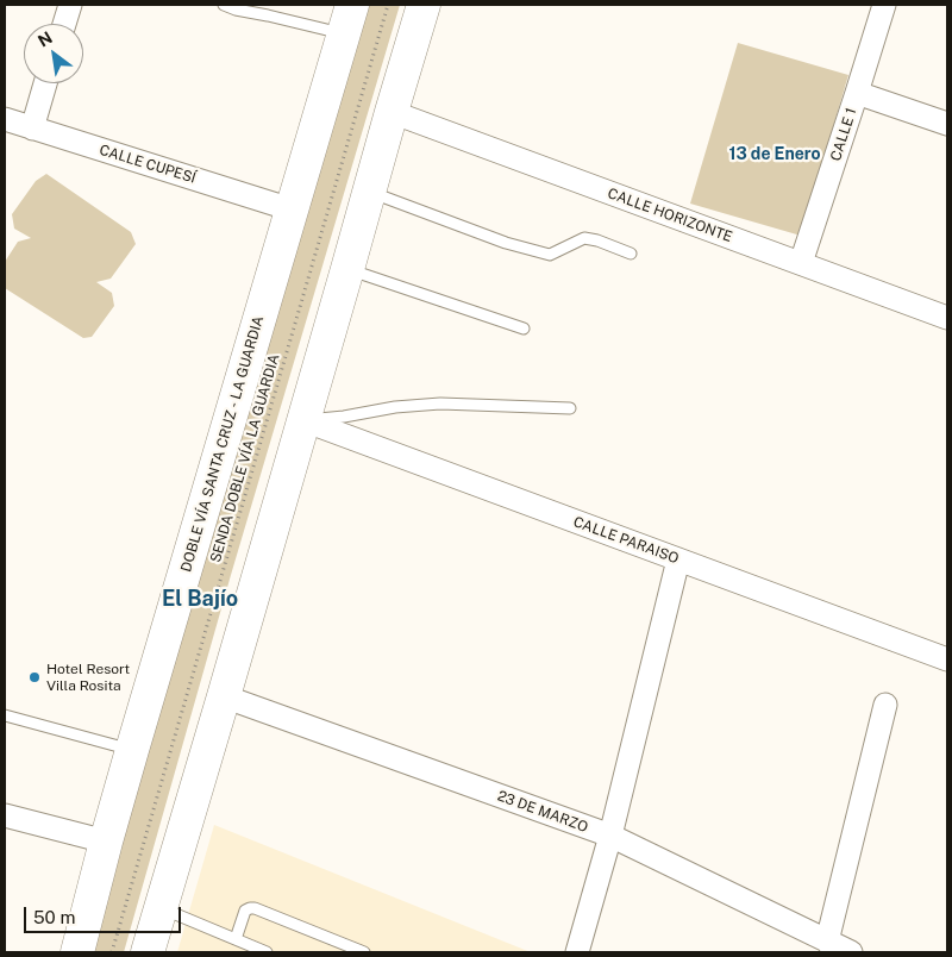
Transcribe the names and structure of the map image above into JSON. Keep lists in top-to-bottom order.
{
  "streets": {
    "highway": ["DOBLE VÍA SANTA CRUZ - LA GUARDIA"],
    "street": [
      "CALLE 1",
      "CALLE CUPESÍ",
      "CALLE HORIZONTE",
      "CALLE PARAISO",
      "23 DE MARZO"
    ],
    "path": ["SENDA DOBLE VÍA LA GUARDIA"]
  },
  "crossings": [
    ["CALLE 1", "CALLE HORIZONTE"],
    ["CALLE CUPESÍ", "DOBLE VÍA SANTA CRUZ - LA GUARDIA"]
  ],
  "districts": ["13 de Enero", "El Bajío"],
  "places": ["Hotel Resort Villa Rosita"],
  "scale_bar": "50 m",
  "north": "top left"
}
